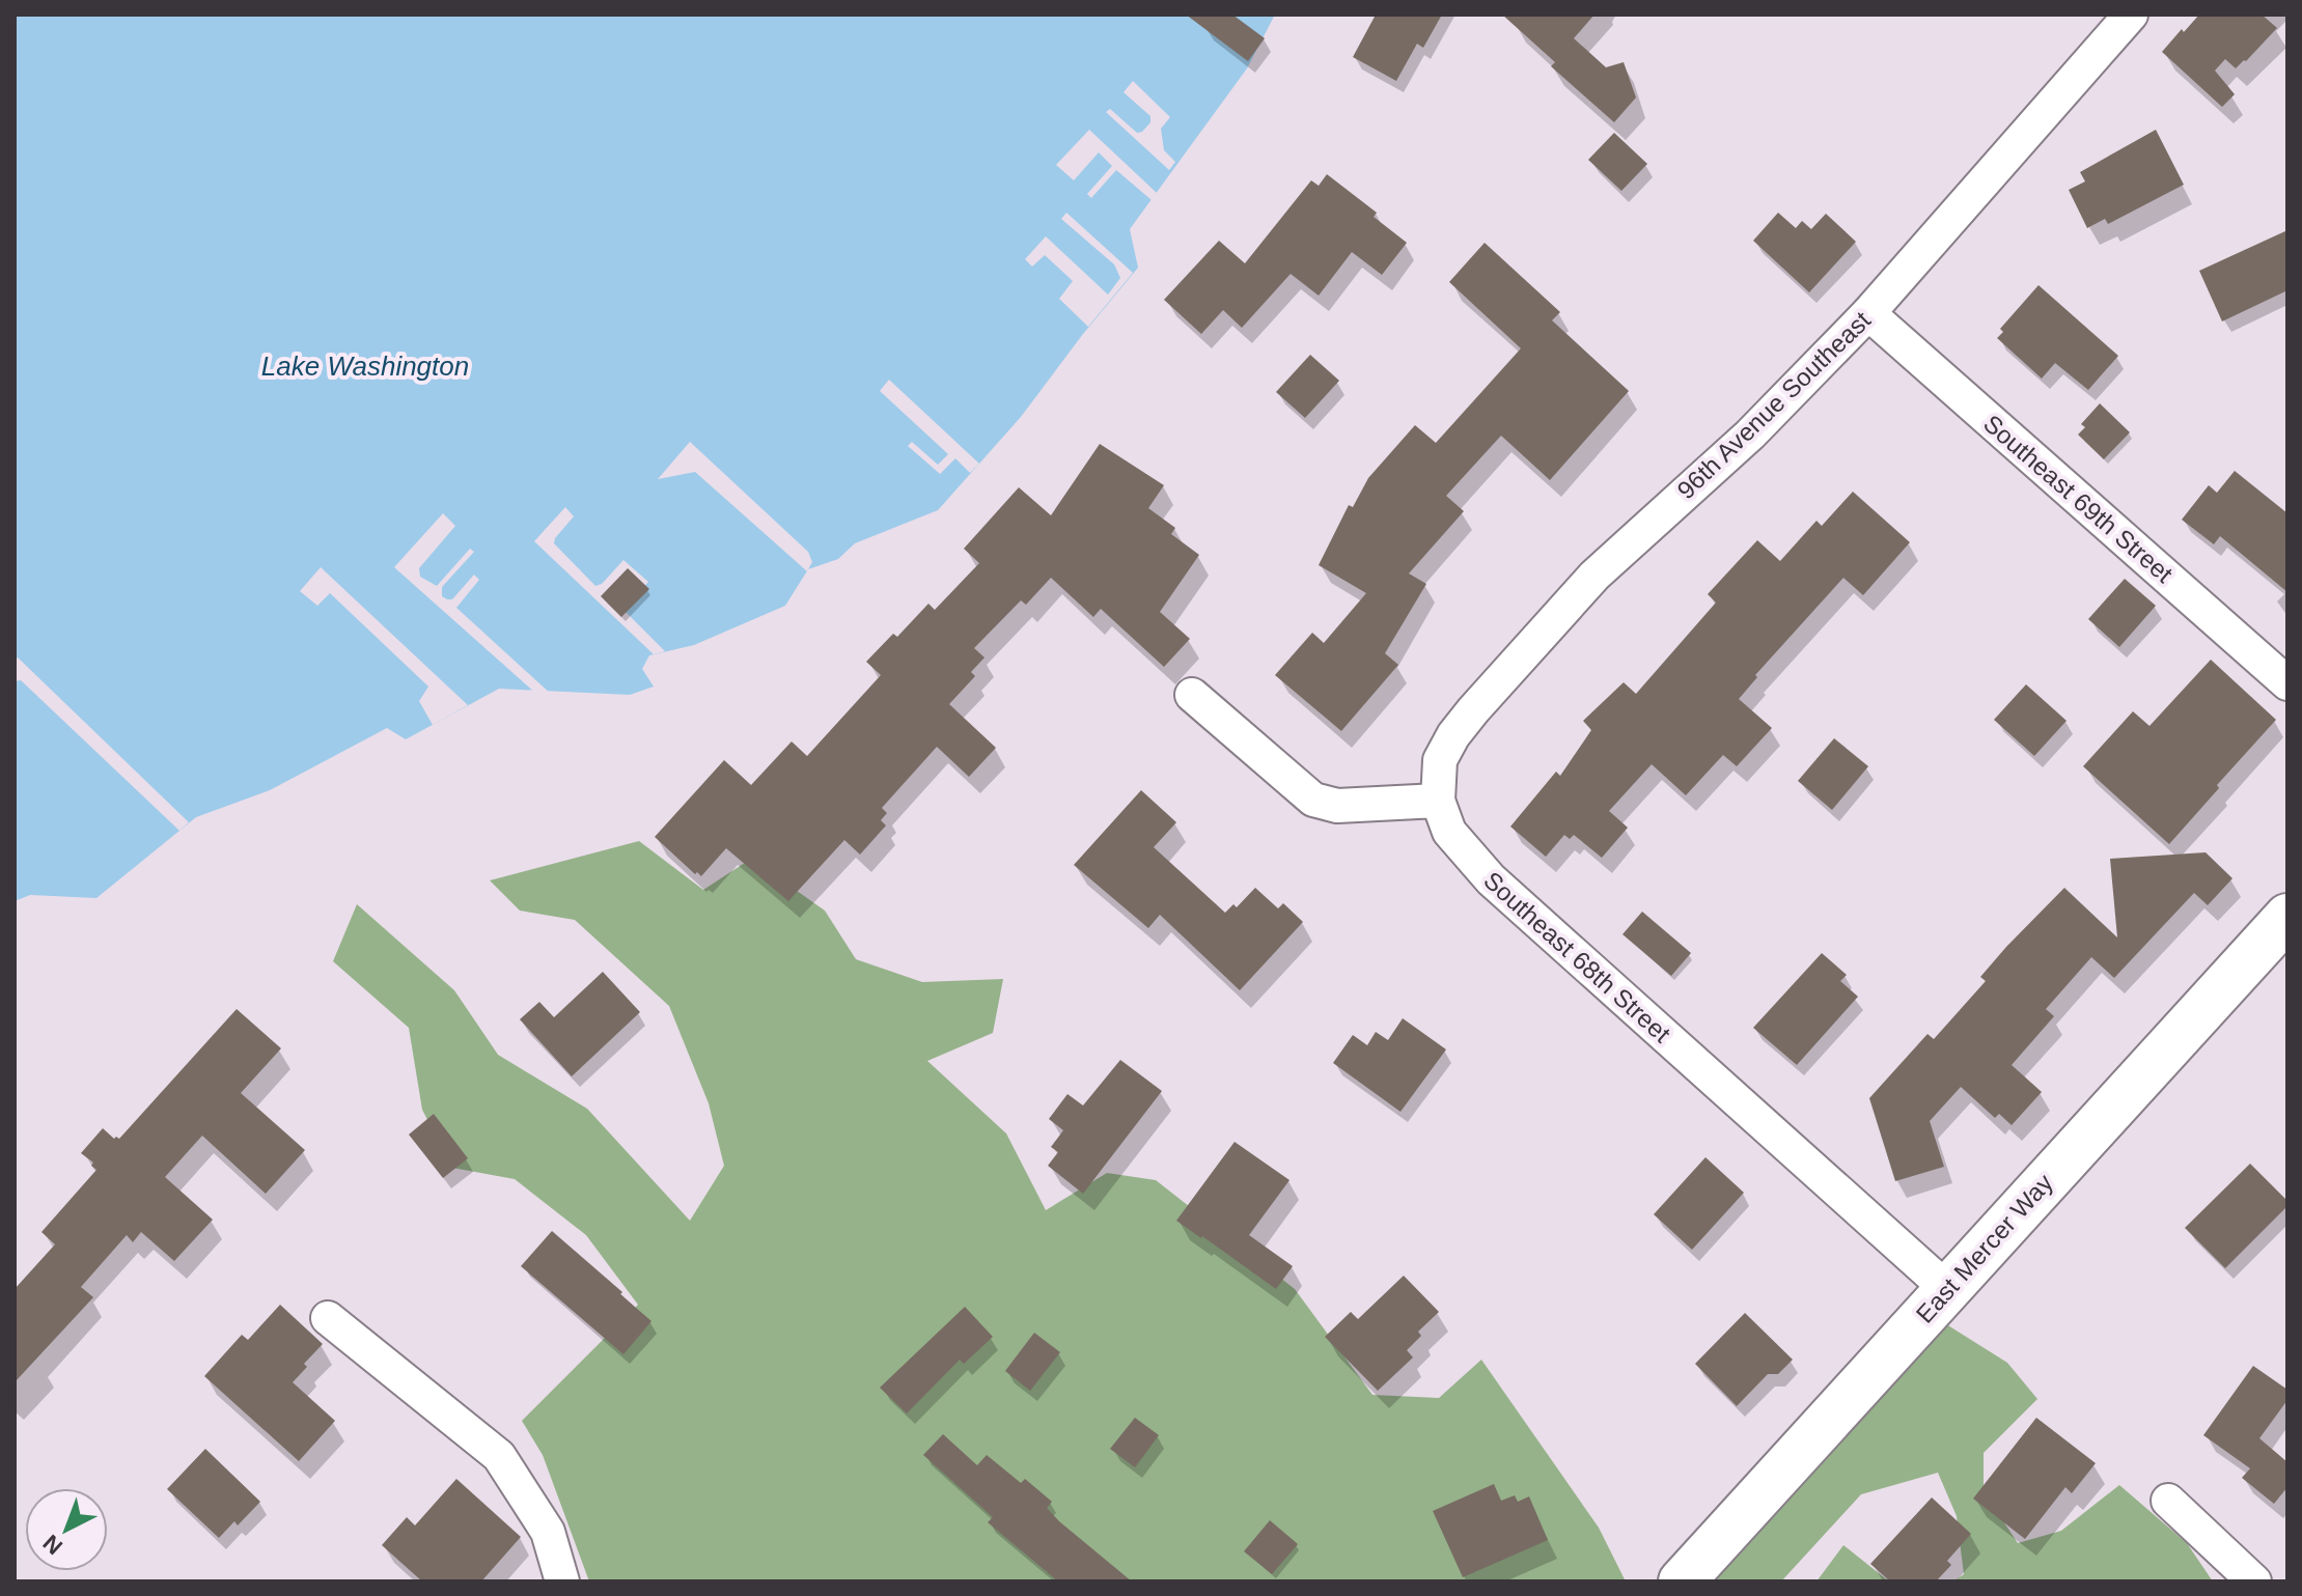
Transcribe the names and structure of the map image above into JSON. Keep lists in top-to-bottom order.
{
  "streets": {
    "street": [
      "96th Avenue Southeast",
      "Southeast 69th Street",
      "Southeast 68th Street",
      "East Mercer Way"
    ]
  },
  "crossings": [
    ["96th Avenue Southeast", "Southeast 69th Street"],
    ["96th Avenue Southeast", "Southeast 68th Street"],
    ["Southeast 68th Street", "East Mercer Way"]
  ],
  "water": ["Lake Washington"],
  "north": "bottom left"
}
